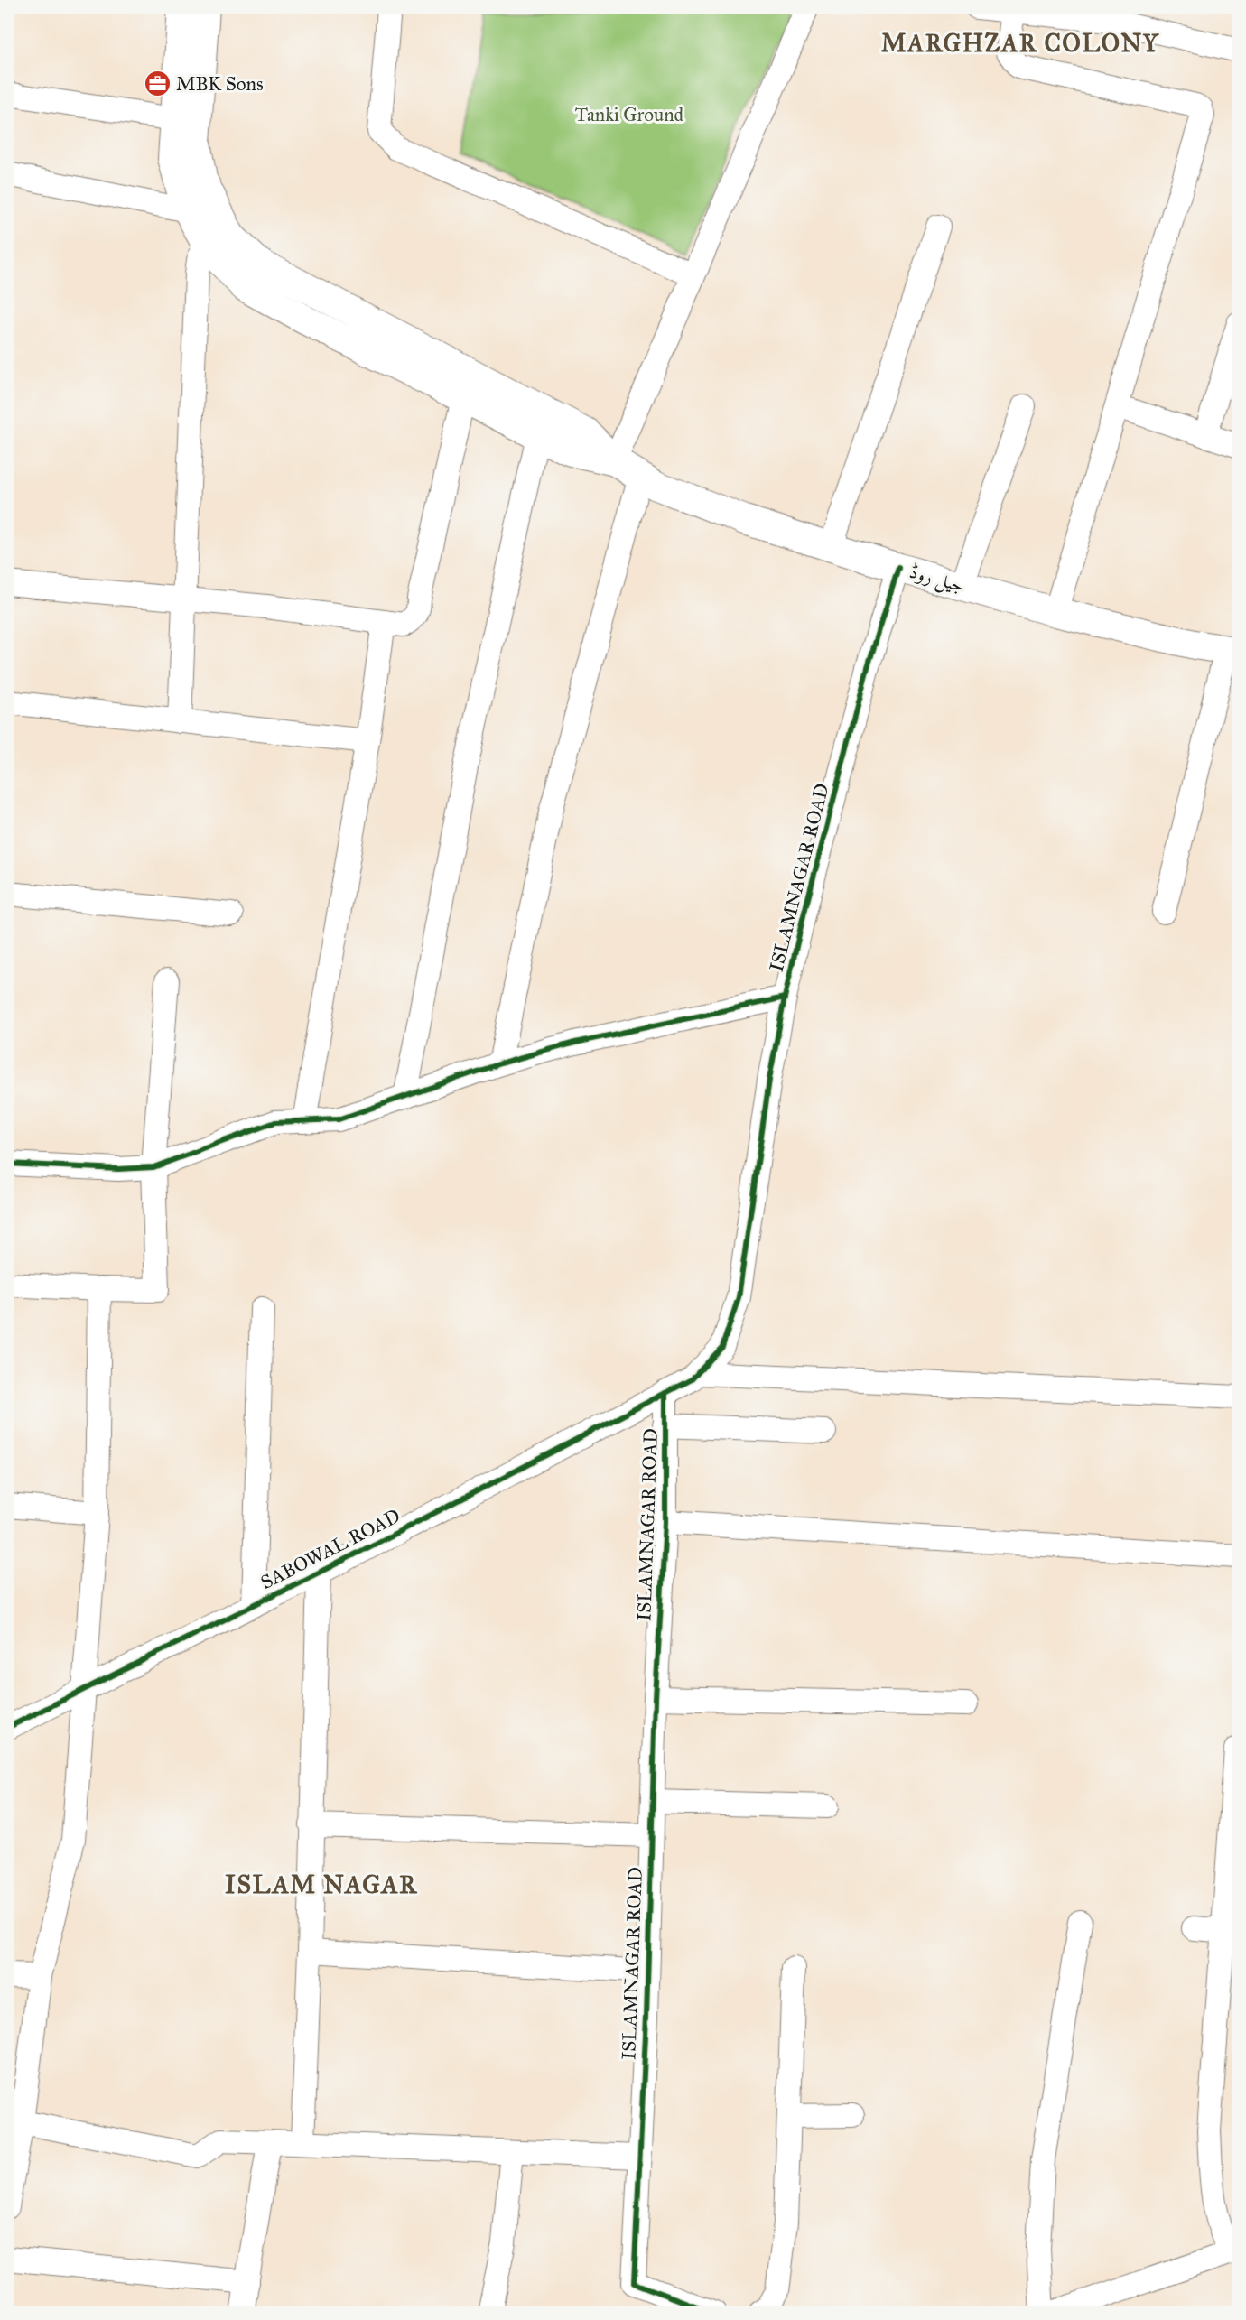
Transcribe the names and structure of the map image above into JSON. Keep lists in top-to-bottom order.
{
  "streets": {
    "main road": ["جیل روڈ"],
    "street": ["ISLAMNAGAR ROAD", "SABOWAL ROAD"]
  },
  "crossings": [
    ["جیل روڈ", "ISLAMNAGAR ROAD"],
    ["ISLAMNAGAR ROAD", "SABOWAL ROAD"]
  ],
  "districts": ["MARGHZAR COLONY", "ISLAM NAGAR"],
  "parks": ["Tanki Ground"],
  "places": {
    "office": ["MBK Sons"]
  }
}
